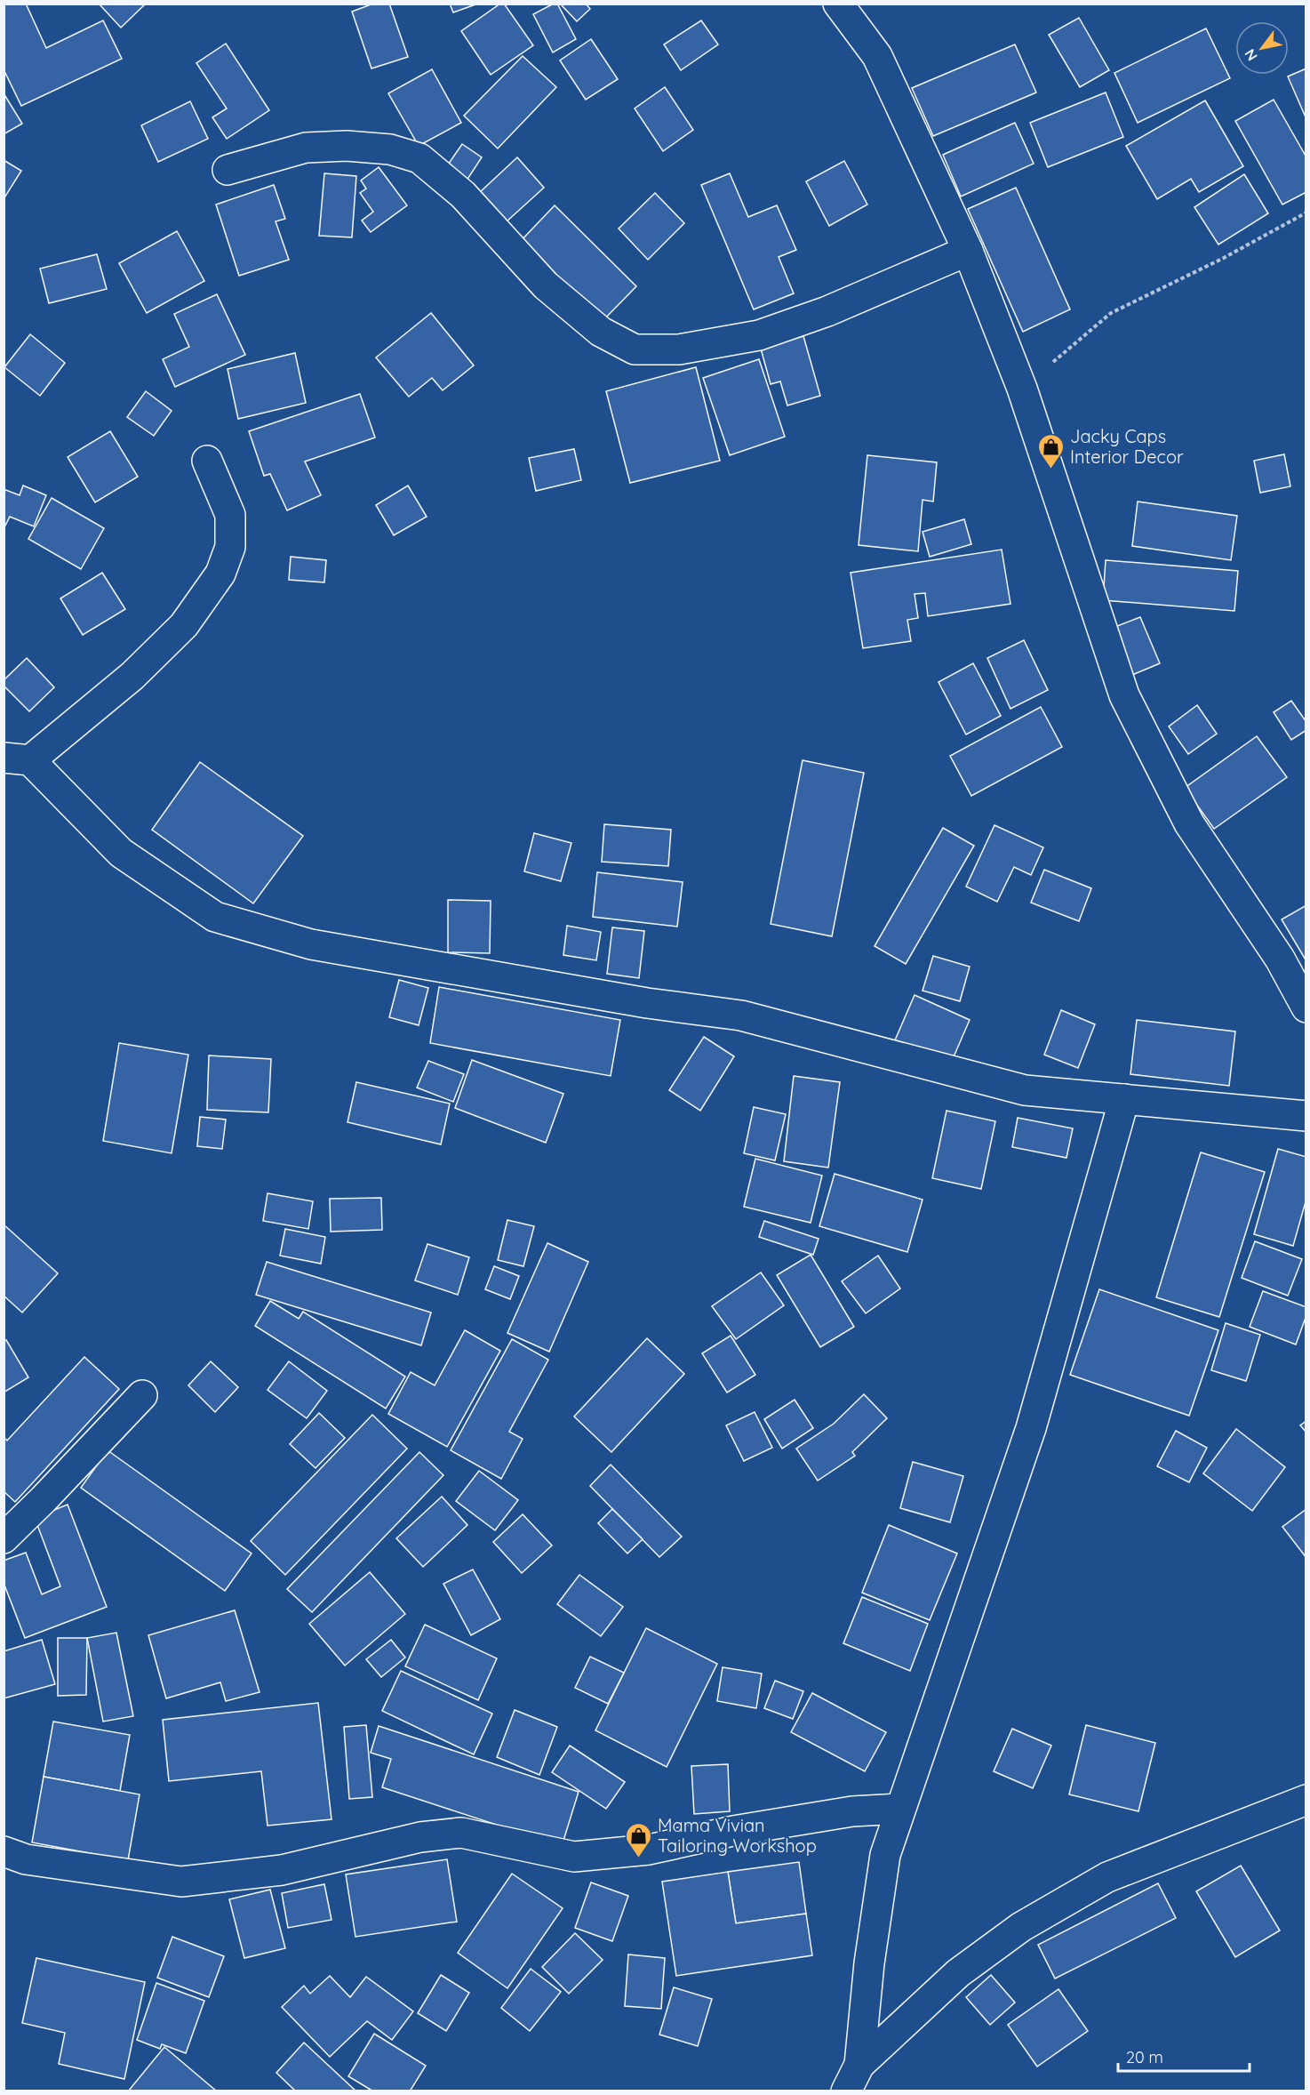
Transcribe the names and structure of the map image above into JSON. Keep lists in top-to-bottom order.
{
  "places": {
    "shop": ["Jacky Caps Interior Decor", "Mama Vivian Tailoring Workshop"]
  },
  "scale_bar": "20 m",
  "north": "bottom left"
}
